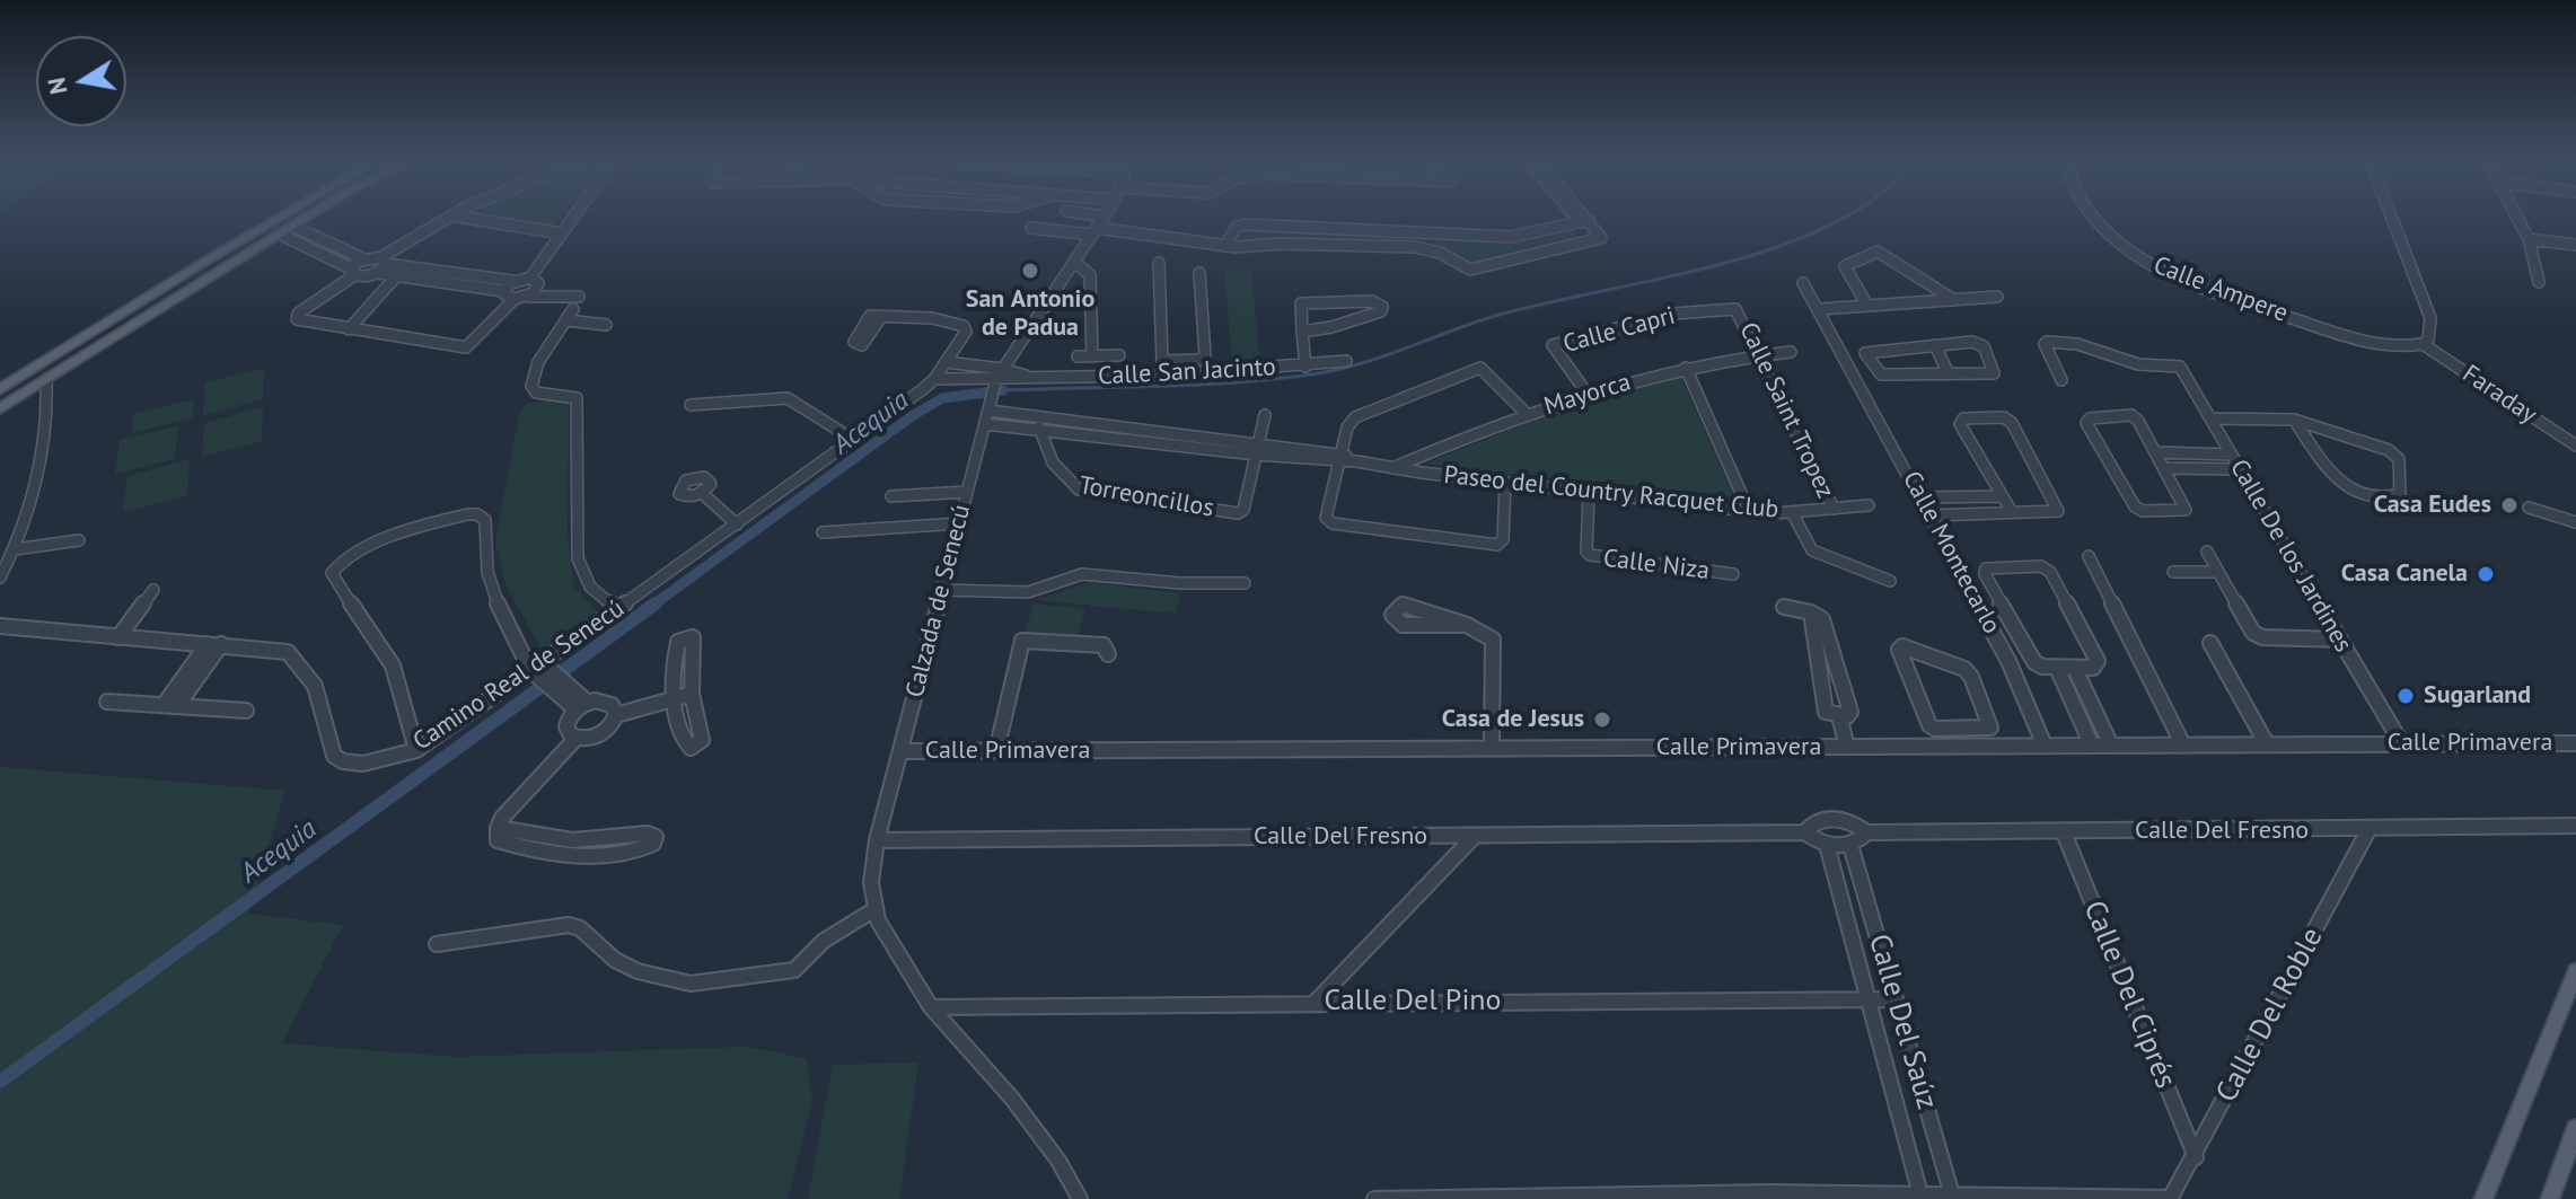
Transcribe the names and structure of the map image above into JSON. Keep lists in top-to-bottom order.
{
  "streets": {
    "street": [
      "Calle Ampere",
      "Calle Capri",
      "Calle San Jacinto",
      "Mayorca",
      "Faraday",
      "Calle Saint Tropez",
      "Paseo del Country Racquet Club",
      "Torreoncillos",
      "Calle Montecarlo",
      "Calle De los Jardines",
      "Calle Niza",
      "Calzada de Senecú",
      "Camino Real de Senecú",
      "Calle Primavera",
      "Calle Del Fresno",
      "Calle Del Ciprés",
      "Calle Del Pino",
      "Calle Del Roble",
      "Calle Del Saúz"
    ]
  },
  "crossings": [
    ["Calle Ampere", "Faraday"],
    ["Calle Capri", "Mayorca"],
    ["Calle Capri", "Calle Saint Tropez"],
    ["Calle San Jacinto", "Calzada de Senecú"],
    ["Mayorca", "Calle Saint Tropez"],
    ["Mayorca", "Paseo del Country Racquet Club"],
    ["Calle Saint Tropez", "Paseo del Country Racquet Club"],
    ["Paseo del Country Racquet Club", "Torreoncillos"],
    ["Paseo del Country Racquet Club", "Calle Niza"],
    ["Paseo del Country Racquet Club", "Calzada de Senecú"],
    ["Calle Montecarlo", "Calle Primavera"],
    ["Calle De los Jardines", "Calle Primavera"],
    ["Calzada de Senecú", "Calle Primavera"],
    ["Calzada de Senecú", "Calle Del Fresno"],
    ["Calle Del Fresno", "Calle Del Ciprés"],
    ["Calle Del Fresno", "Calle Del Roble"],
    ["Calle Del Fresno", "Calle Del Saúz"],
    ["Calle Del Ciprés", "Calle Del Roble"],
    ["Calle Del Pino", "Calle Del Saúz"]
  ],
  "water": ["Acequia"],
  "places": [
    "San Antonio de Padua",
    "Casa Eudes",
    "Casa Canela",
    "Sugarland",
    "Casa de Jesus"
  ],
  "north": "left"
}
